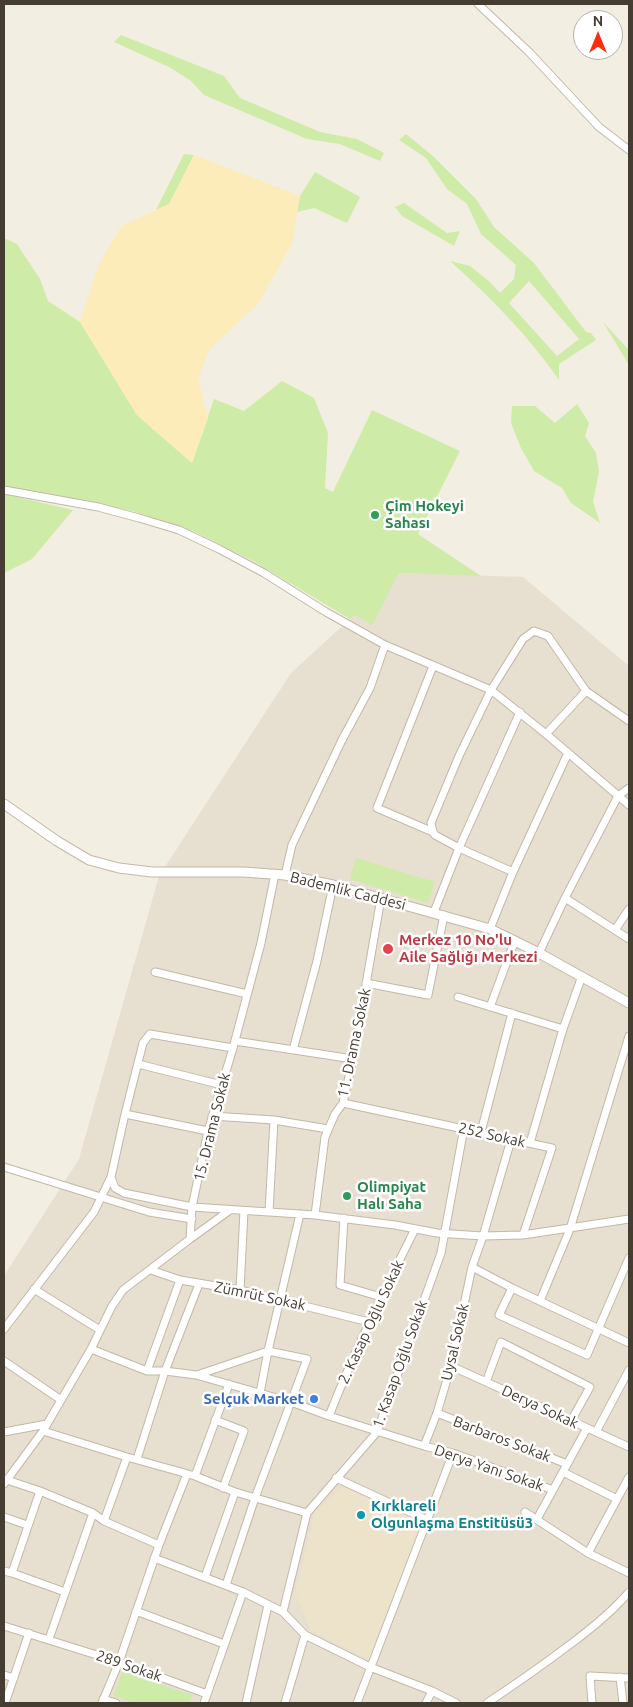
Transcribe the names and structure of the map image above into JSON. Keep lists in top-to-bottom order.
{
  "streets": {
    "street": [
      "Bademlik Caddesi",
      "11. Drama Sokak",
      "15. Drama Sokak",
      "252 Sokak",
      "Zümrüt Sokak",
      "2. Kasap Oğlu Sokak",
      "Uysal Sokak",
      "1. Kasap Oğlu Sokak",
      "Derya Sokak",
      "Barbaros Sokak",
      "Derya Yanı Sokak",
      "289 Sokak"
    ]
  },
  "crossings": [
    ["Bademlik Caddesi", "11. Drama Sokak"],
    ["Bademlik Caddesi", "15. Drama Sokak"],
    ["11. Drama Sokak", "252 Sokak"],
    ["252 Sokak", "Uysal Sokak"],
    ["252 Sokak", "1. Kasap Oğlu Sokak"],
    ["Zümrüt Sokak", "2. Kasap Oğlu Sokak"],
    ["2. Kasap Oğlu Sokak", "Derya Yanı Sokak"],
    ["Uysal Sokak", "Derya Sokak"],
    ["Uysal Sokak", "Barbaros Sokak"],
    ["Uysal Sokak", "Derya Yanı Sokak"],
    ["1. Kasap Oğlu Sokak", "Derya Yanı Sokak"]
  ],
  "places": [
    "Çim Hokeyi Sahası",
    "Merkez 10 No'lu Aile Sağlığı Merkezi",
    "Olimpiyat Halı Saha",
    "Selçuk Market",
    "Kırklareli Olgunlaşma Enstitüsü3"
  ],
  "north": "top"
}
